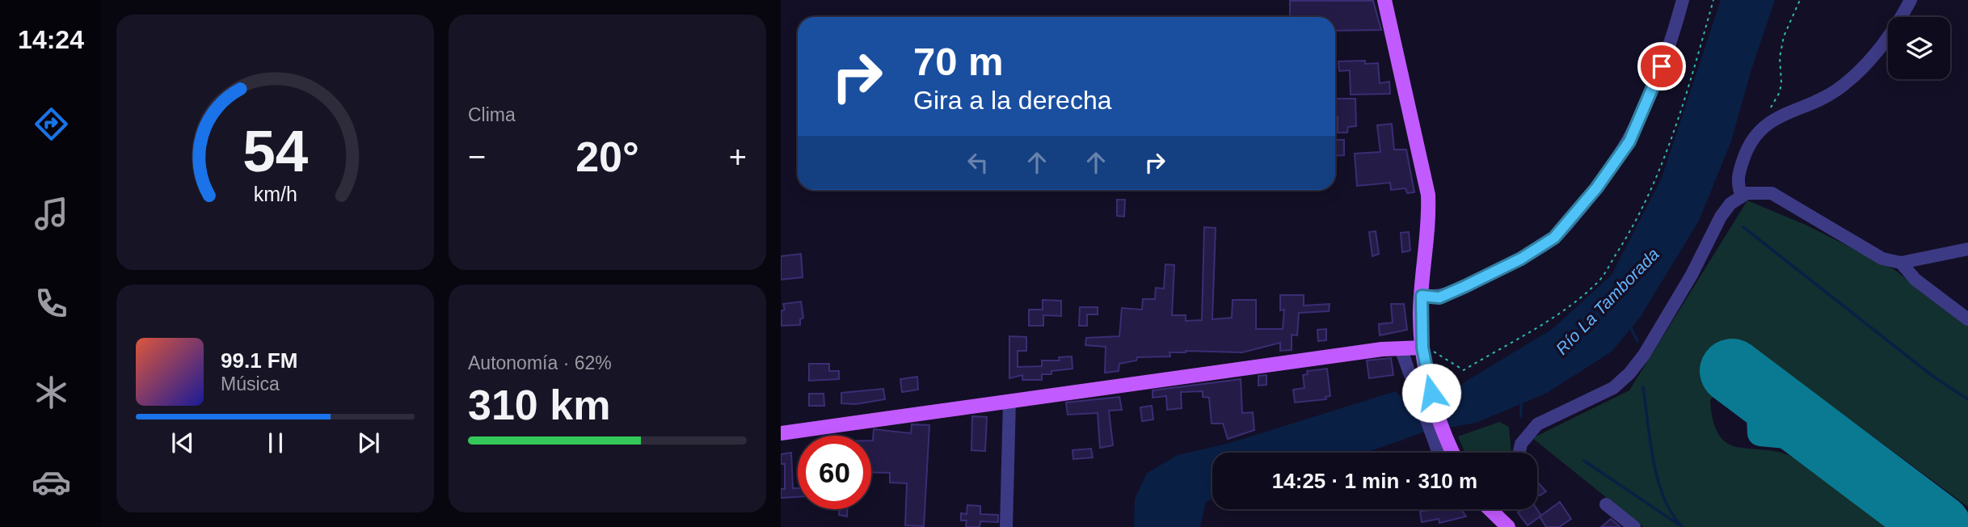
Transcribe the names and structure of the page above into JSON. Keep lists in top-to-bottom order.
{
  "water": ["Río La Tamborada"],
  "page": {
    "tabs": "14:24",
    "tile": [
      "Clima",
      ["Autonomía · 62%", "310 km"]
    ],
    "turn": ["70 m", "Gira a la derecha"],
    "heat": ["−", "20°", "+"],
    "song": ["99.1 FM", "Música"],
    "limit": "60",
    "trip": "14:25 · 1 min · 310 m",
    "gauge": ["54", "km/h"]
  }
}
